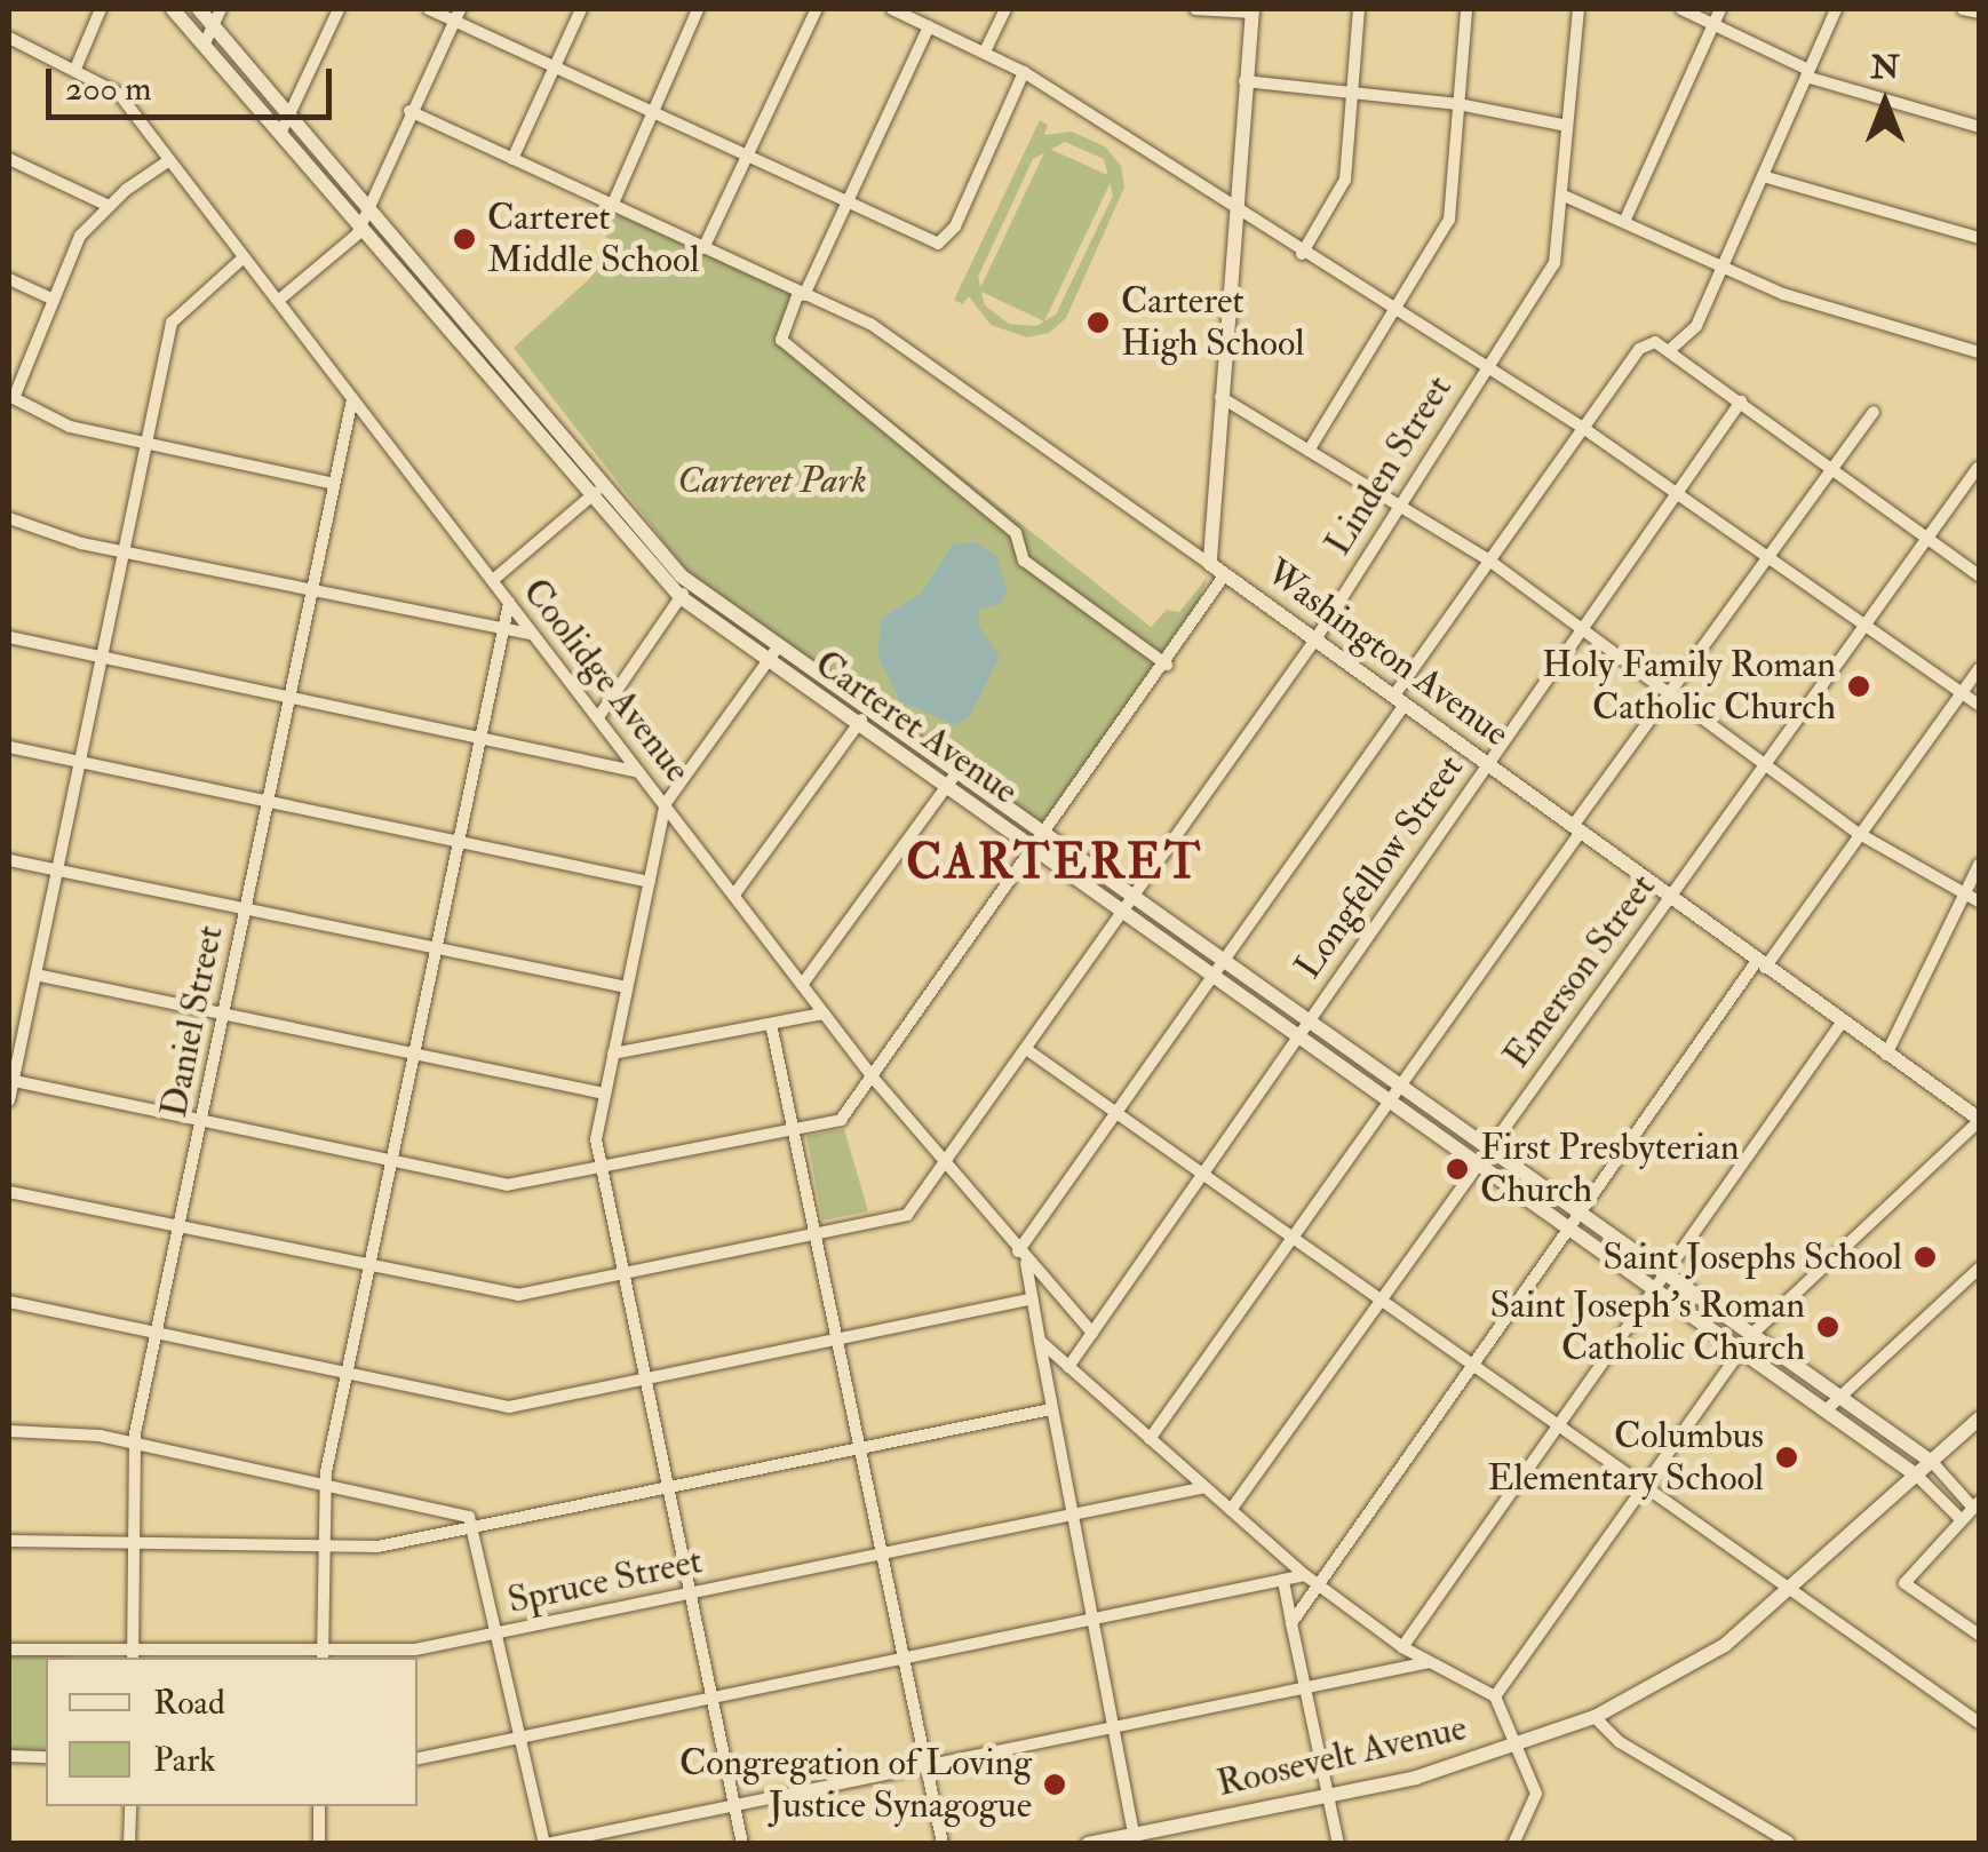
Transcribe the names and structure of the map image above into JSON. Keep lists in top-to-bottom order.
{
  "streets": {
    "street": [
      "Linden Street",
      "Washington Avenue",
      "Coolidge Avenue",
      "Carteret Avenue",
      "Longfellow Street",
      "Emerson Street",
      "Daniel Street",
      "Spruce Street",
      "Roosevelt Avenue"
    ]
  },
  "crossings": [
    ["Linden Street", "Washington Avenue"],
    ["Linden Street", "Coolidge Avenue"],
    ["Linden Street", "Carteret Avenue"],
    ["Linden Street", "Daniel Street"],
    ["Washington Avenue", "Longfellow Street"],
    ["Washington Avenue", "Emerson Street"],
    ["Coolidge Avenue", "Longfellow Street"],
    ["Coolidge Avenue", "Daniel Street"],
    ["Carteret Avenue", "Longfellow Street"],
    ["Carteret Avenue", "Emerson Street"],
    ["Carteret Avenue", "Roosevelt Avenue"],
    ["Daniel Street", "Spruce Street"]
  ],
  "districts": ["CARTERET"],
  "parks": ["Carteret Park"],
  "places": [
    "Carteret Middle School",
    "Carteret High School",
    "Holy Family Roman Catholic Church",
    "First Presbyterian Church",
    "Saint Josephs School",
    "Saint Joseph's Roman Catholic Church",
    "Columbus Elementary School",
    "Congregation of Loving Justice Synagogue"
  ],
  "legend": ["Road", "Park"],
  "scale_bar": "200 m",
  "north": "top"
}
